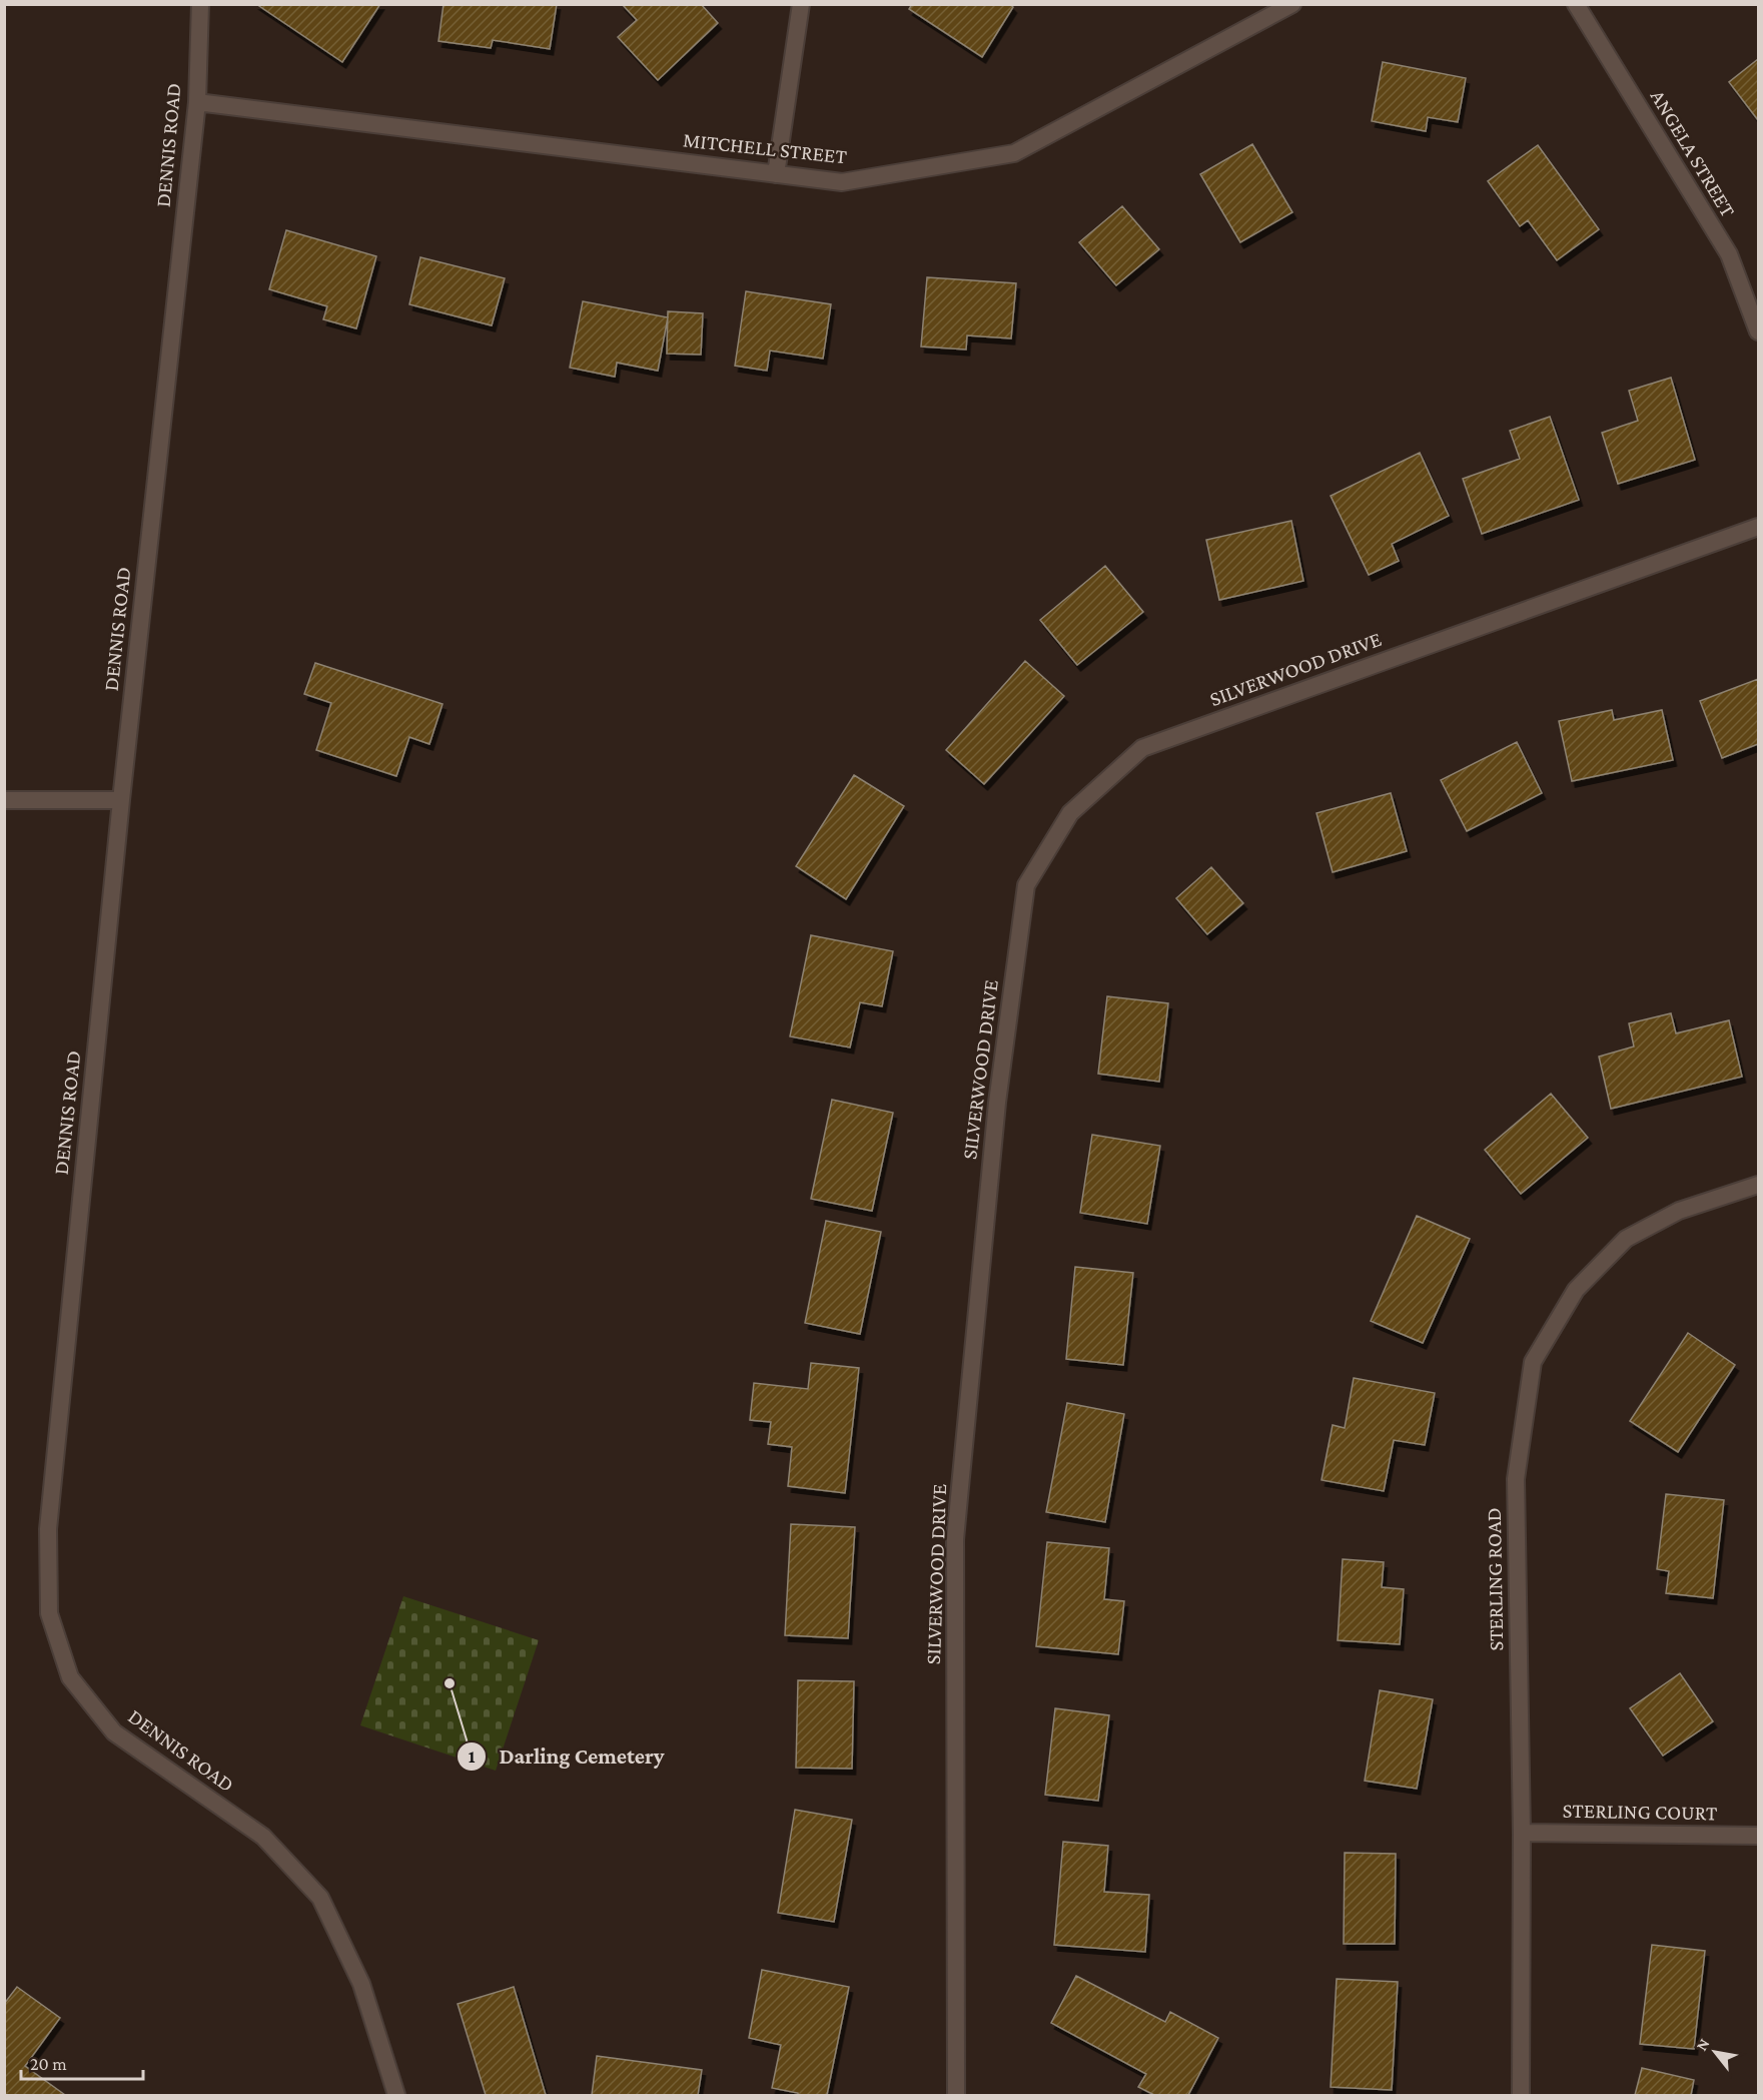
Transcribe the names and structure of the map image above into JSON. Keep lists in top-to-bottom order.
{
  "streets": {
    "street": [
      "DENNIS ROAD",
      "MITCHELL STREET",
      "ANGELA STREET",
      "SILVERWOOD DRIVE",
      "STERLING ROAD",
      "STERLING COURT"
    ]
  },
  "crossings": [
    ["DENNIS ROAD", "MITCHELL STREET"],
    ["STERLING ROAD", "STERLING COURT"]
  ],
  "places": ["Darling Cemetery"],
  "scale_bar": "20 m",
  "north": "top left"
}
